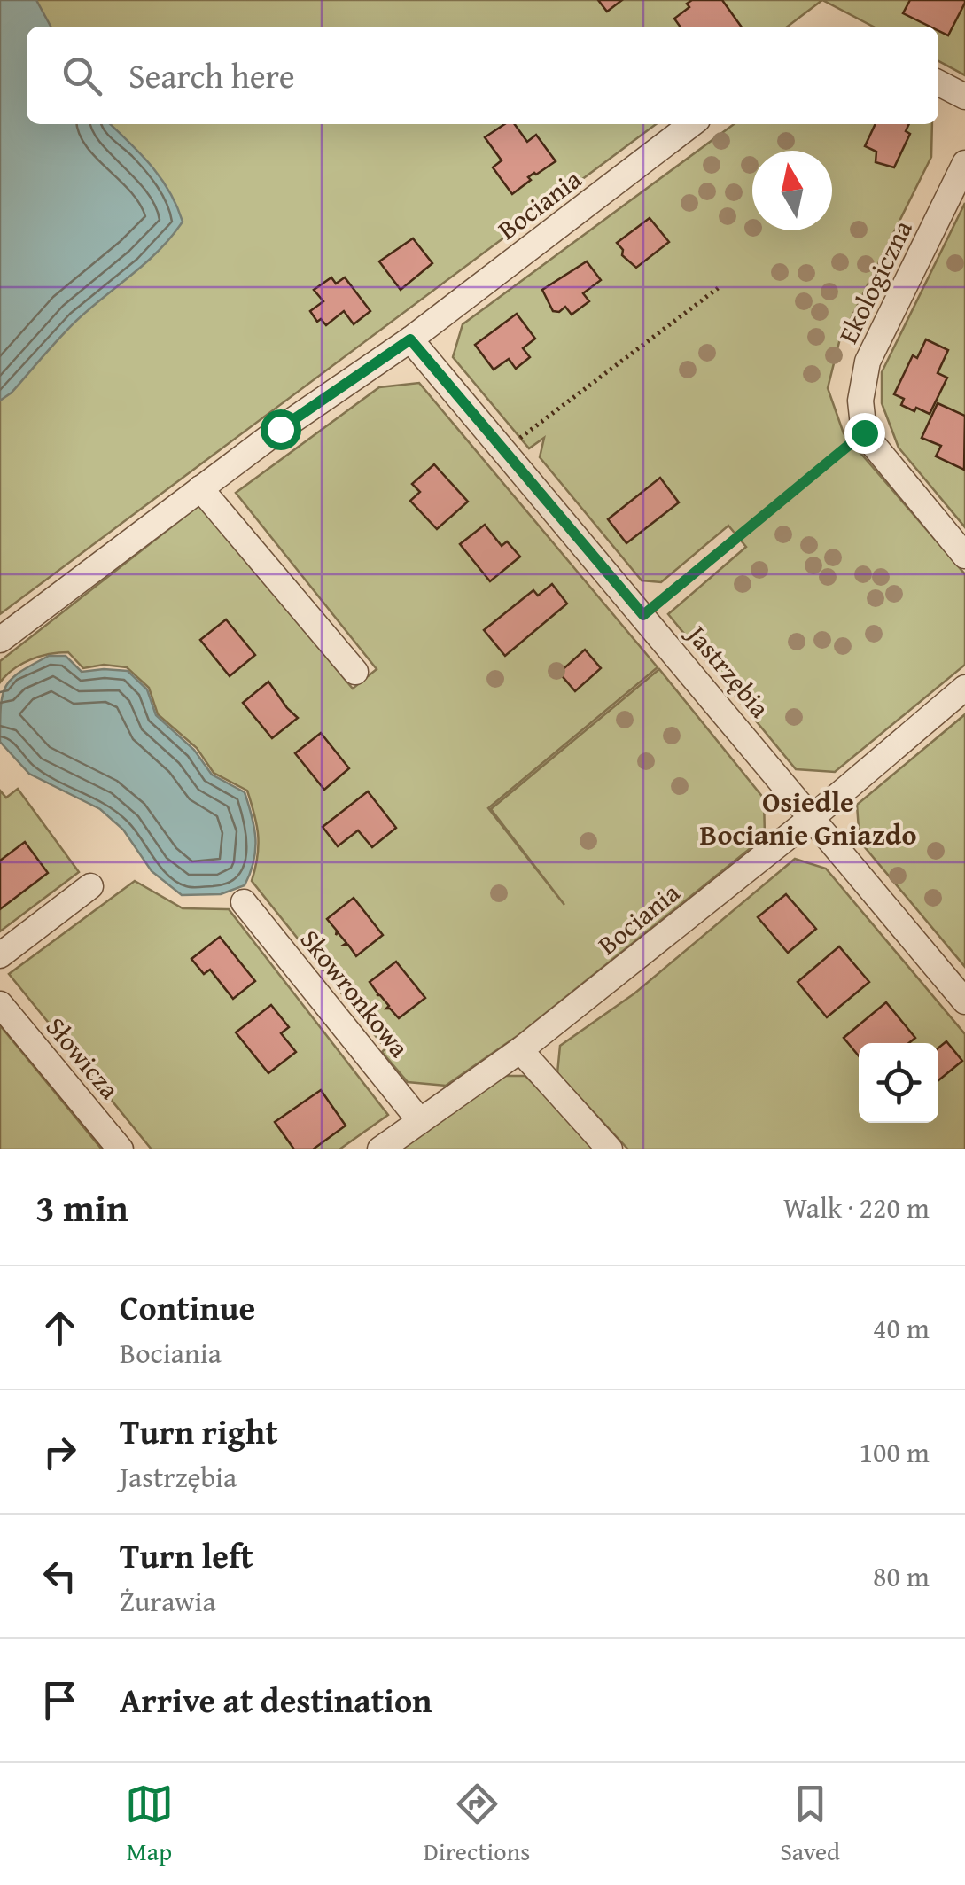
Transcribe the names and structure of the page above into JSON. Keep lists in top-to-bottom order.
{
  "streets": {
    "street": [
      "Bociania",
      "Ekologiczna",
      "Jastrzębia",
      "Skowronkowa",
      "Słowicza"
    ]
  },
  "crossings": [
    ["Bociania", "Jastrzębia"],
    ["Bociania", "Skowronkowa"]
  ],
  "districts": ["Osiedle Bocianie Gniazdo"],
  "north": "top",
  "page": {
    "search": "Search here",
    "heading": ["3 min", "Walk · 220 m"],
    "list": [
      ["Continue", "Bociania", "40 m"],
      ["Turn right", "Jastrzębia", "100 m"],
      ["Turn left", "Żurawia", "80 m"],
      "Arrive at destination"
    ],
    "nav": ["Map", "Directions", "Saved"]
  }
}
